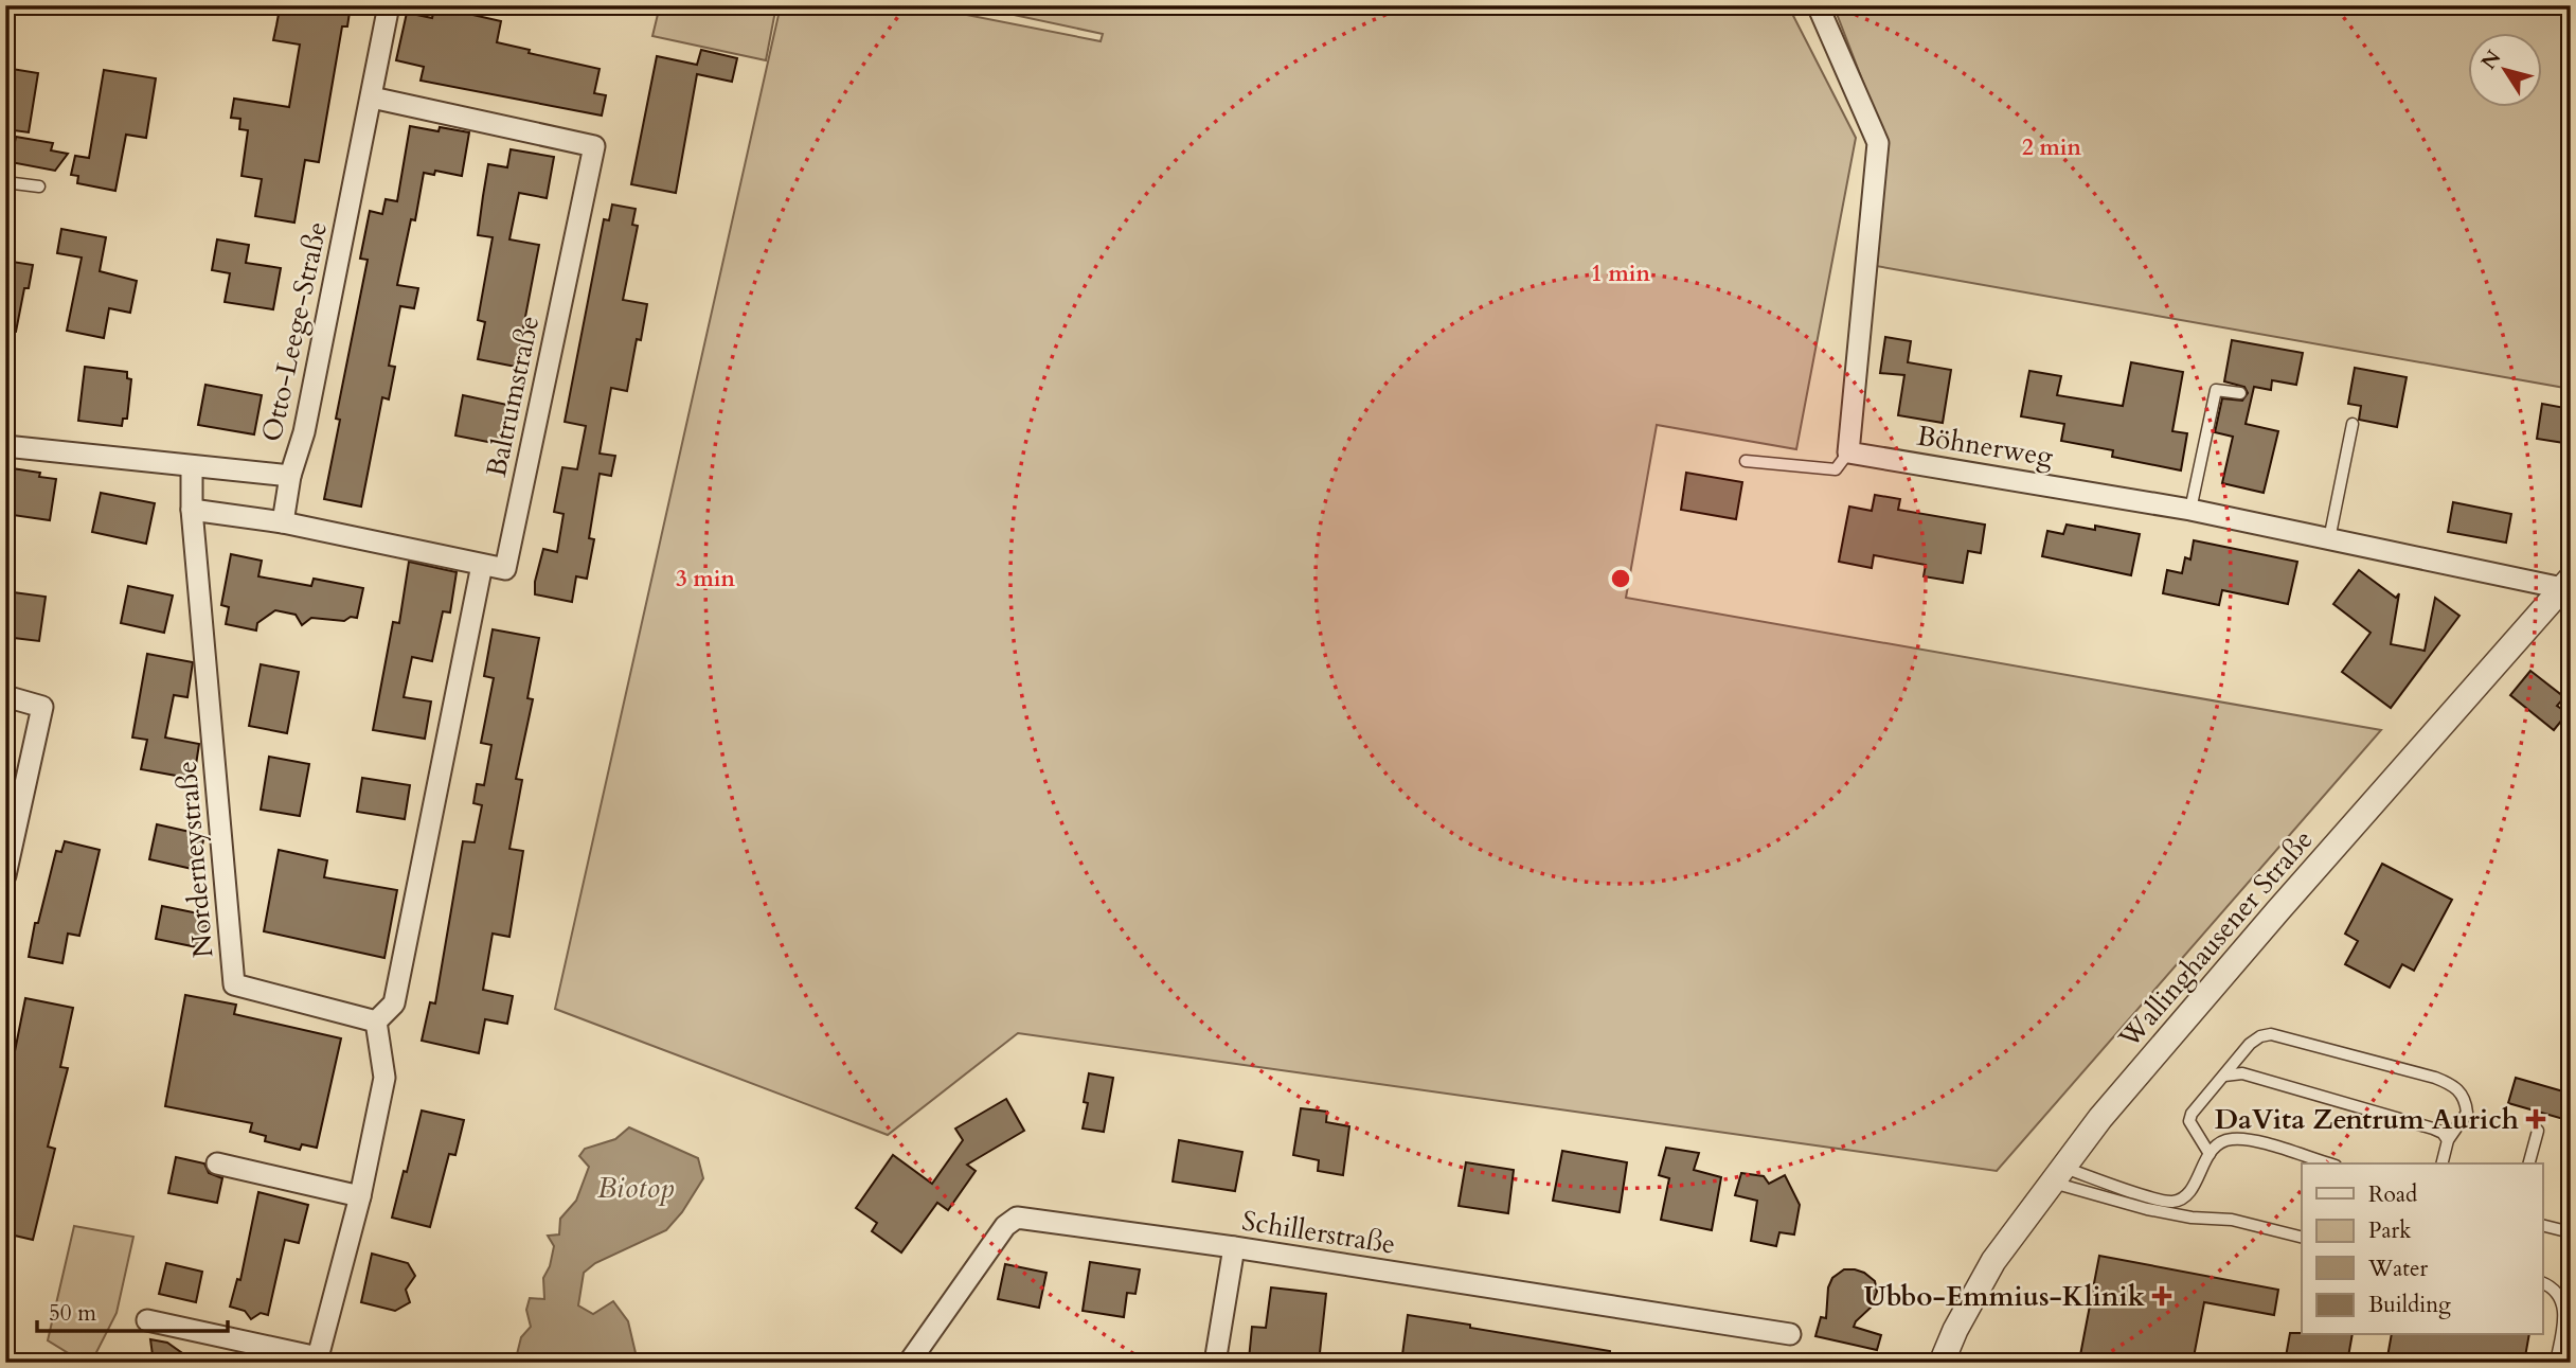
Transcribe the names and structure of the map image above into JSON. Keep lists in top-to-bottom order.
{
  "streets": {
    "street": [
      "Otto-Leege-Straße",
      "Baltrumstraße",
      "Böhnerweg",
      "Norderneystraße",
      "Wallinghausener Straße",
      "Schillerstraße"
    ]
  },
  "crossings": [
    ["Otto-Leege-Straße", "Baltrumstraße"],
    ["Otto-Leege-Straße", "Norderneystraße"],
    ["Böhnerweg", "Wallinghausener Straße"]
  ],
  "water": ["Biotop"],
  "places": {
    "health": ["DaVita Zentrum Aurich", "Ubbo-Emmius-Klinik"]
  },
  "legend": [
    "Road",
    "Park",
    "Water",
    "Building"
  ],
  "scale_bar": "50 m",
  "north": "top left",
  "rings": ["2 min", "1 min", "3 min"]
}
